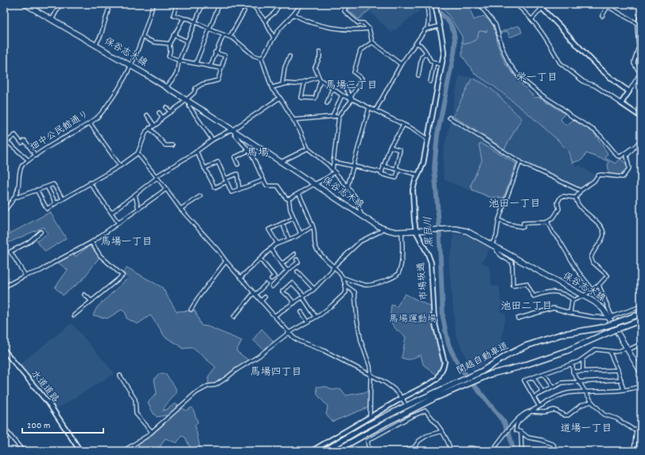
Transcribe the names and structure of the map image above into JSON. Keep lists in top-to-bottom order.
{
  "streets": {
    "highway": ["関越自動車道"],
    "main road": ["保谷志木線"],
    "street": ["畑中公民館通り", "市場坂通", "水道道路"]
  },
  "crossings": [
    ["保谷志木線", "畑中公民館通り"],
    ["保谷志木線", "市場坂通"]
  ],
  "districts": [
    "栄一丁目",
    "馬場三丁目",
    "馬場",
    "池田一丁目",
    "馬場一丁目",
    "池田二丁目",
    "馬場四丁目",
    "道場一丁目"
  ],
  "water": ["黒目川"],
  "parks": ["馬場運動場"],
  "scale_bar": "200 m"
}
